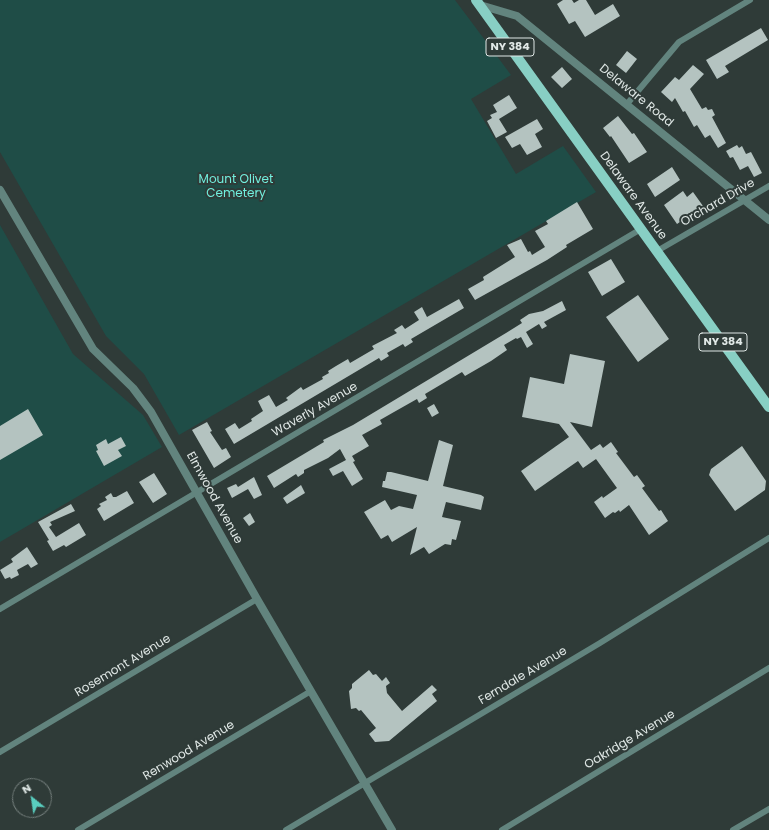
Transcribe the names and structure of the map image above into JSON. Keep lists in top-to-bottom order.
{
  "streets": {
    "main road": ["NY 384", "Delaware Avenue"],
    "street": [
      "Delaware Road",
      "Orchard Drive",
      "Waverly Avenue",
      "Elmwood Avenue",
      "Rosemont Avenue",
      "Ferndale Avenue",
      "Oakridge Avenue",
      "Renwood Avenue"
    ]
  },
  "crossings": [
    ["Delaware Road", "Delaware Avenue"],
    ["Delaware Road", "Orchard Drive"],
    ["Delaware Avenue", "Orchard Drive"],
    ["Delaware Avenue", "Waverly Avenue"],
    ["Waverly Avenue", "Elmwood Avenue"],
    ["Elmwood Avenue", "Rosemont Avenue"],
    ["Elmwood Avenue", "Ferndale Avenue"],
    ["Elmwood Avenue", "Renwood Avenue"]
  ],
  "parks": ["Mount Olivet Cemetery"],
  "north": "top left"
}
